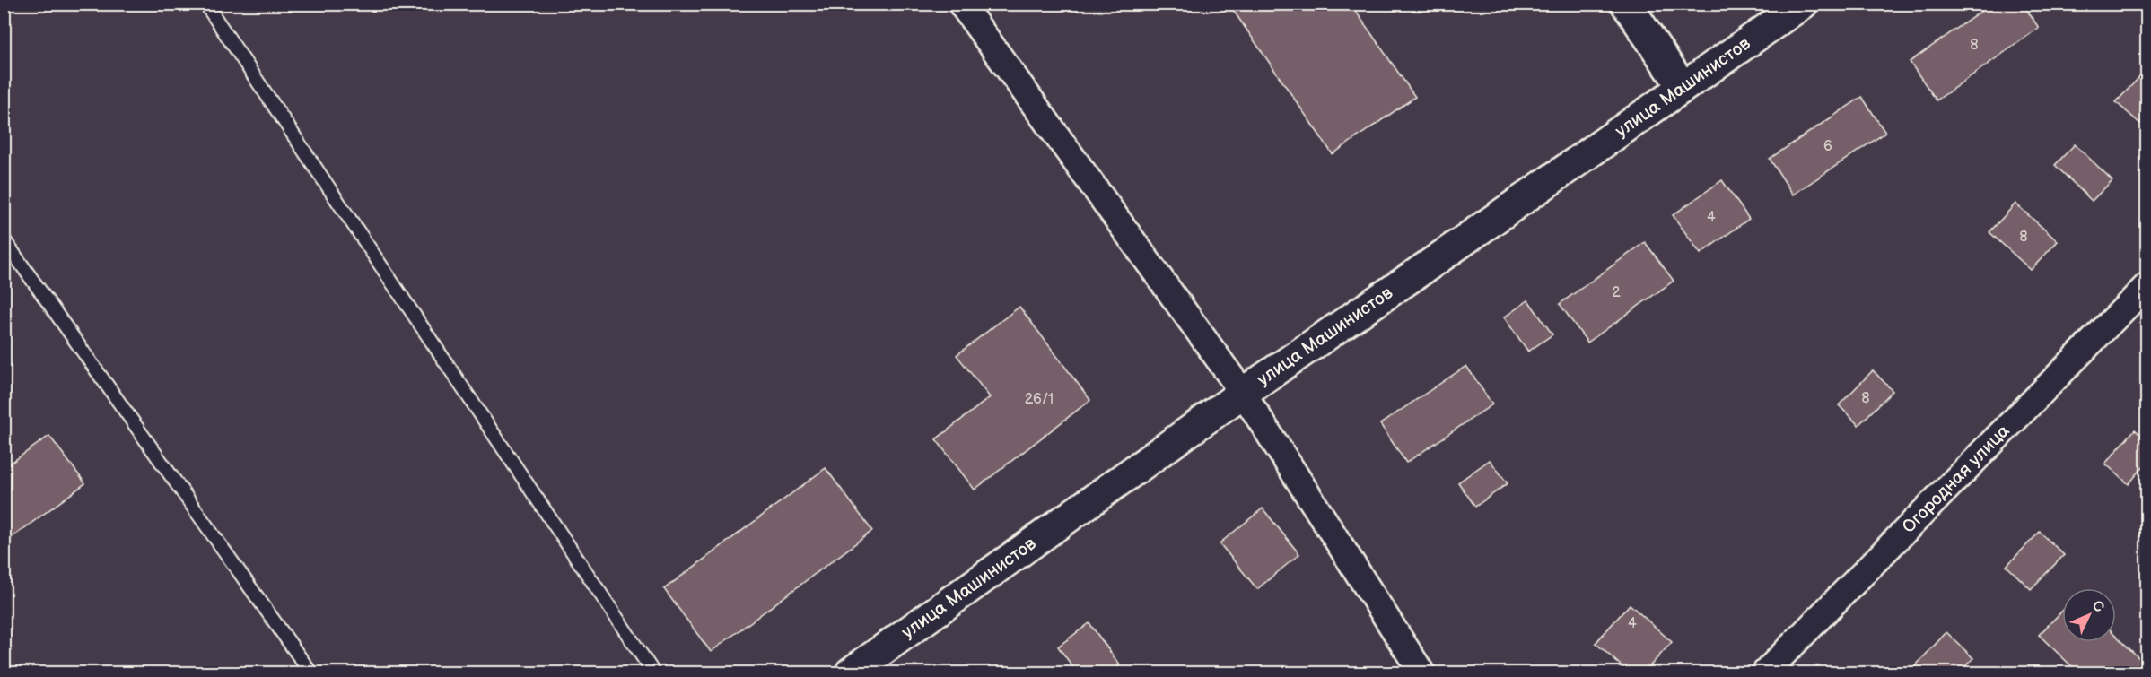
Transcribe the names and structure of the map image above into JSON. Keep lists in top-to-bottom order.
{
  "streets": {
    "street": ["улица Машинистов", "Огородная улица"]
  },
  "house_numbers": [
    "8",
    "6",
    "4",
    "8",
    "2",
    "8",
    "26/1",
    "4"
  ],
  "north": "top right"
}
